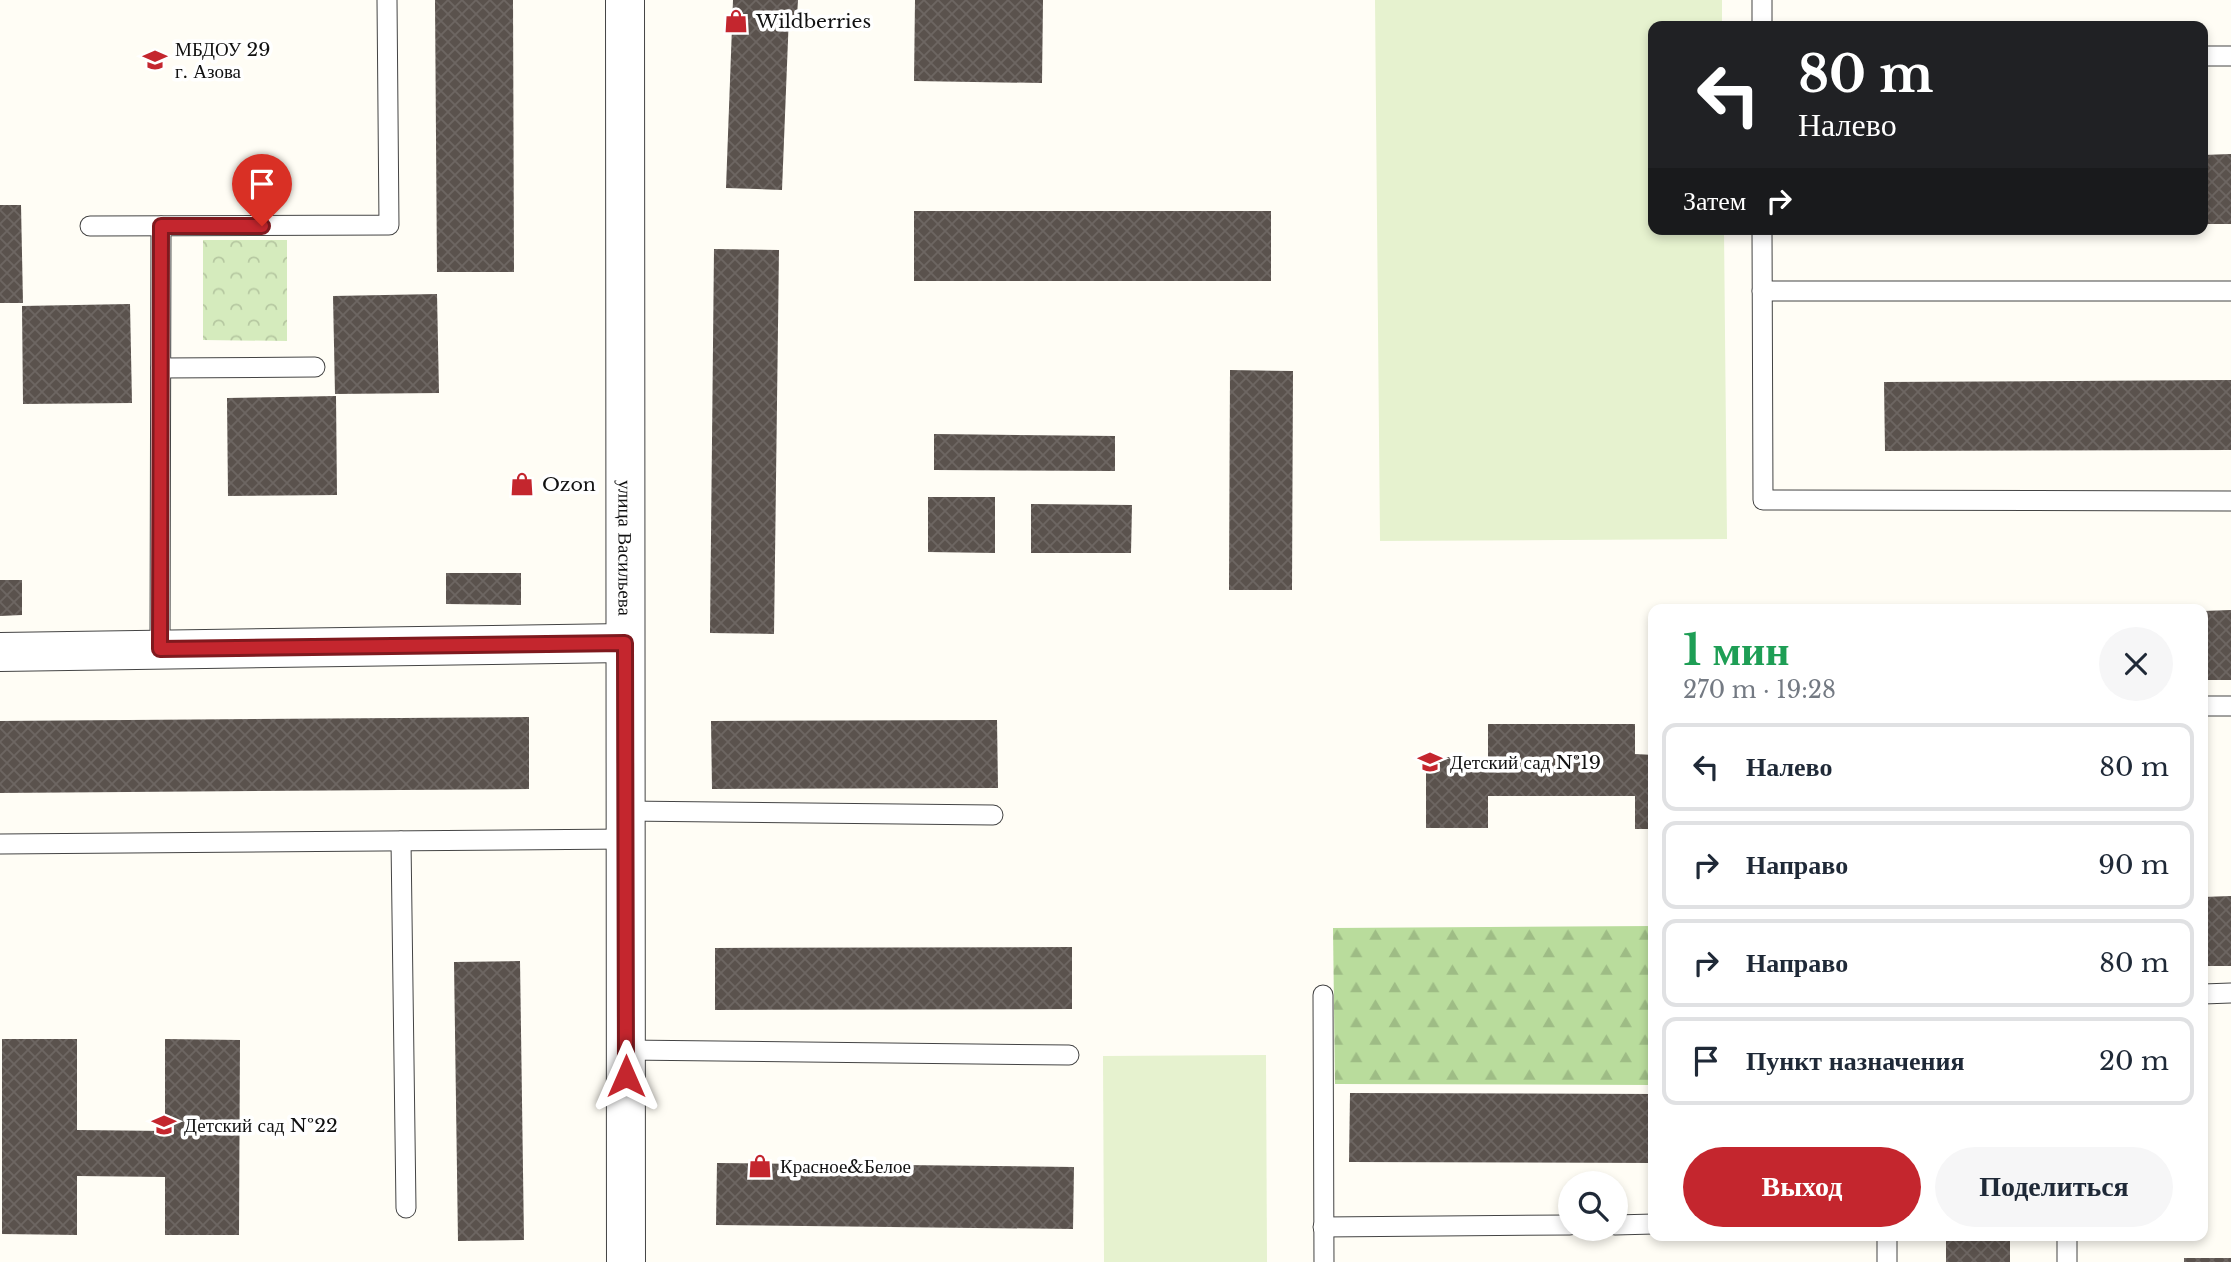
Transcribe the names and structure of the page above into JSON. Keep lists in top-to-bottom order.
{
  "streets": {
    "street": ["улица Васильева"]
  },
  "places": {
    "shop": ["Wildberries", "Ozon", "Красное&Белое"],
    "school or university": ["МБДОУ 29 г. Азова", "Детский сад №19", "Детский сад №22"]
  },
  "page": {
    "turn": ["80 m", "Налево"],
    "then": "Затем",
    "heading": ["1 мин", "270 m · 19:28"],
    "list": [
      {
        "name": "Налево",
        "value": "80 m"
      },
      {
        "name": "Направо",
        "value": "90 m"
      },
      {
        "name": "Направо",
        "value": "80 m"
      },
      {
        "name": "Пункт назначения",
        "value": "20 m"
      }
    ],
    "buttons": ["Выход", "Поделиться"]
  }
}
